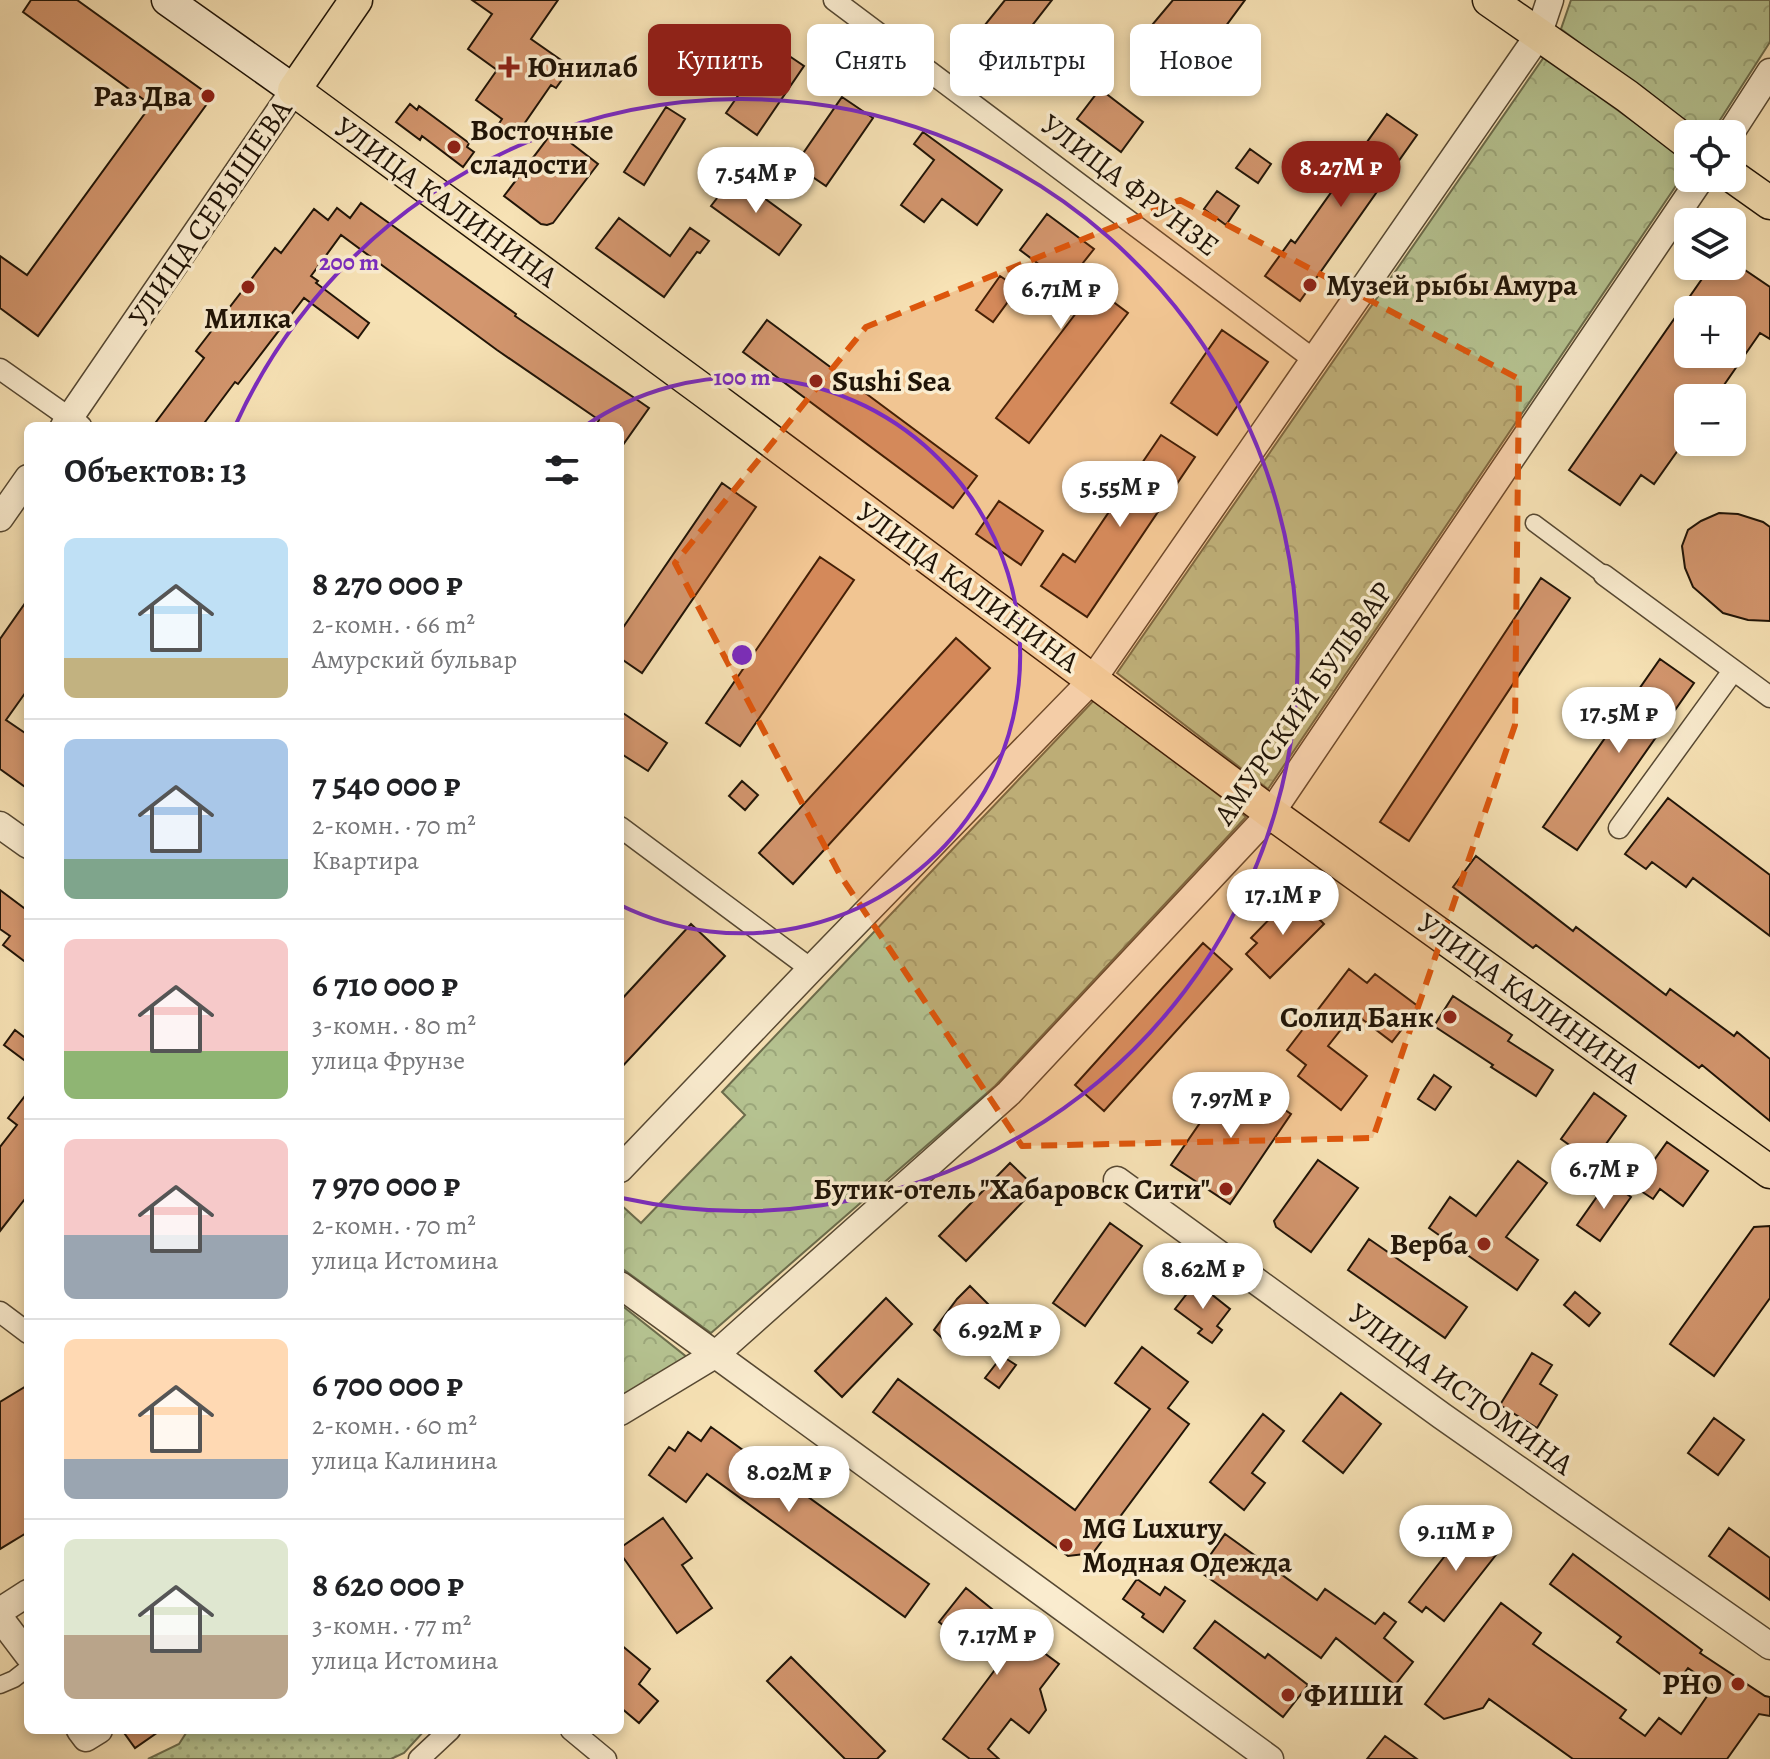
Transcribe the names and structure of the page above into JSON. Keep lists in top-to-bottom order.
{
  "streets": {
    "main road": ["УЛИЦА КАЛИНИНА", "УЛИЦА СЕРЫШЕВА"],
    "street": ["УЛИЦА ФРУНЗЕ", "АМУРСКИЙ БУЛЬВАР", "УЛИЦА ИСТОМИНА"]
  },
  "crossings": [
    ["УЛИЦА КАЛИНИНА", "УЛИЦА СЕРЫШЕВА"],
    ["УЛИЦА КАЛИНИНА", "АМУРСКИЙ БУЛЬВАР"]
  ],
  "places": {
    "health": ["Юнилаб"],
    "other": [
      "Раз Два",
      "Восточные сладости",
      "Музей рыбы Амура",
      "Милка",
      "Sushi Sea",
      "Солид Банк",
      "Бутик-отель \"Хабаровск Сити\"",
      "Верба",
      "MG Luxury Модная Одежда",
      "PHO",
      "ФИШИ"
    ]
  },
  "page": {
    "chip": [
      "Купить",
      "Снять",
      "Фильтры",
      "Новое"
    ],
    "map_buttons": ["+", "−"],
    "price": [
      "8.27M ₽",
      "7.54M ₽",
      "6.71M ₽",
      "5.55M ₽",
      "17.5M ₽",
      "17.1M ₽",
      "7.97M ₽",
      "6.7M ₽",
      "8.62M ₽",
      "6.92M ₽",
      "8.02M ₽",
      "9.11M ₽",
      "7.17M ₽"
    ],
    "heading": "Объектов: 13",
    "list": [
      {
        "name": "8 270 000 ₽",
        "note": "2-комн. · 66 m² · Амурский бульвар"
      },
      {
        "name": "7 540 000 ₽",
        "note": "2-комн. · 70 m² · Квартира"
      },
      {
        "name": "6 710 000 ₽",
        "note": "3-комн. · 80 m² · улица Фрунзе"
      },
      {
        "name": "7 970 000 ₽",
        "note": "2-комн. · 70 m² · улица Истомина"
      },
      {
        "name": "6 700 000 ₽",
        "note": "2-комн. · 60 m² · улица Калинина"
      },
      {
        "name": "8 620 000 ₽",
        "note": "3-комн. · 77 m² · улица Истомина"
      }
    ]
  },
  "rings": ["200 m", "100 m"]
}
